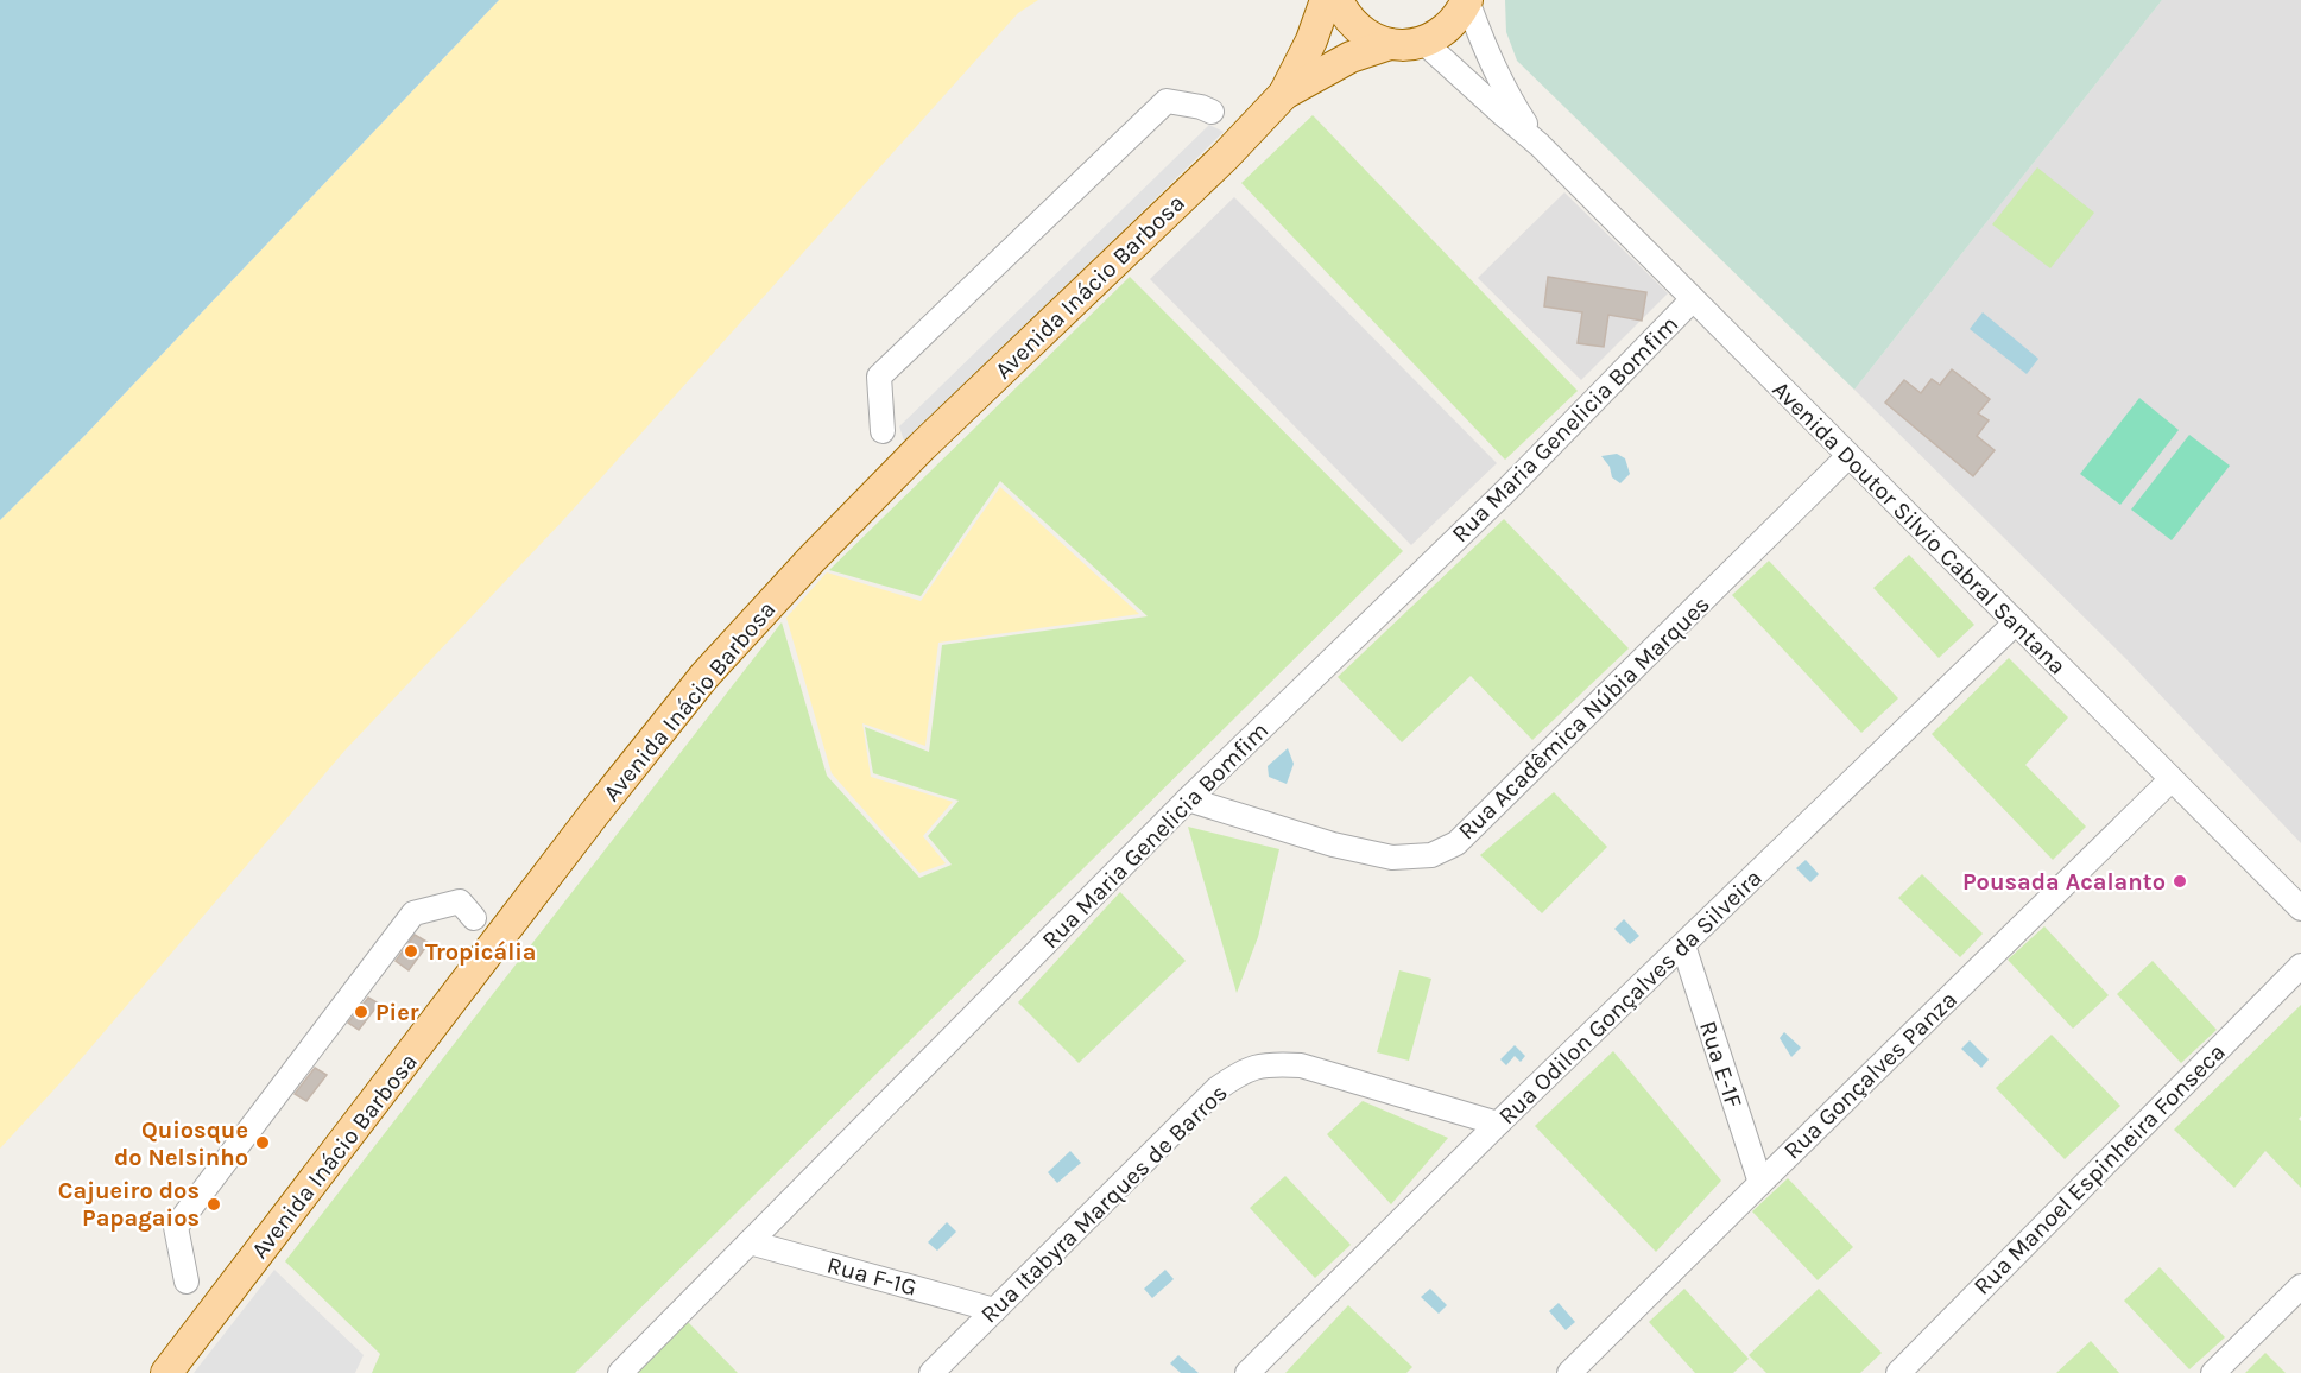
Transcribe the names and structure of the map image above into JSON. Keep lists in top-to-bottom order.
{
  "streets": {
    "main road": ["Avenida Inácio Barbosa"],
    "street": [
      "Rua Maria Genelicia Bomfim",
      "Avenida Doutor Silvio Cabral Santana",
      "Rua Acadêmica Núbia Marques",
      "Rua Odilon Gonçalves da Silveira",
      "Rua E-1F",
      "Rua Gonçalves Panza",
      "Rua Manoel Espinheira Fonseca",
      "Rua Itabyra Marques de Barros",
      "Rua F-1G"
    ]
  },
  "crossings": [
    ["Rua Maria Genelicia Bomfim", "Avenida Doutor Silvio Cabral Santana"],
    ["Rua Maria Genelicia Bomfim", "Rua Acadêmica Núbia Marques"],
    ["Rua Maria Genelicia Bomfim", "Rua F-1G"],
    ["Avenida Doutor Silvio Cabral Santana", "Rua Acadêmica Núbia Marques"],
    ["Avenida Doutor Silvio Cabral Santana", "Rua Odilon Gonçalves da Silveira"],
    ["Avenida Doutor Silvio Cabral Santana", "Rua Gonçalves Panza"],
    ["Rua Odilon Gonçalves da Silveira", "Rua E-1F"],
    ["Rua Odilon Gonçalves da Silveira", "Rua Itabyra Marques de Barros"],
    ["Rua E-1F", "Rua Gonçalves Panza"],
    ["Rua Itabyra Marques de Barros", "Rua F-1G"]
  ],
  "places": [
    "Pousada Acalanto",
    "Tropicália",
    "Pier",
    "Quiosque do Nelsinho",
    "Cajueiro dos Papagaios"
  ]
}
